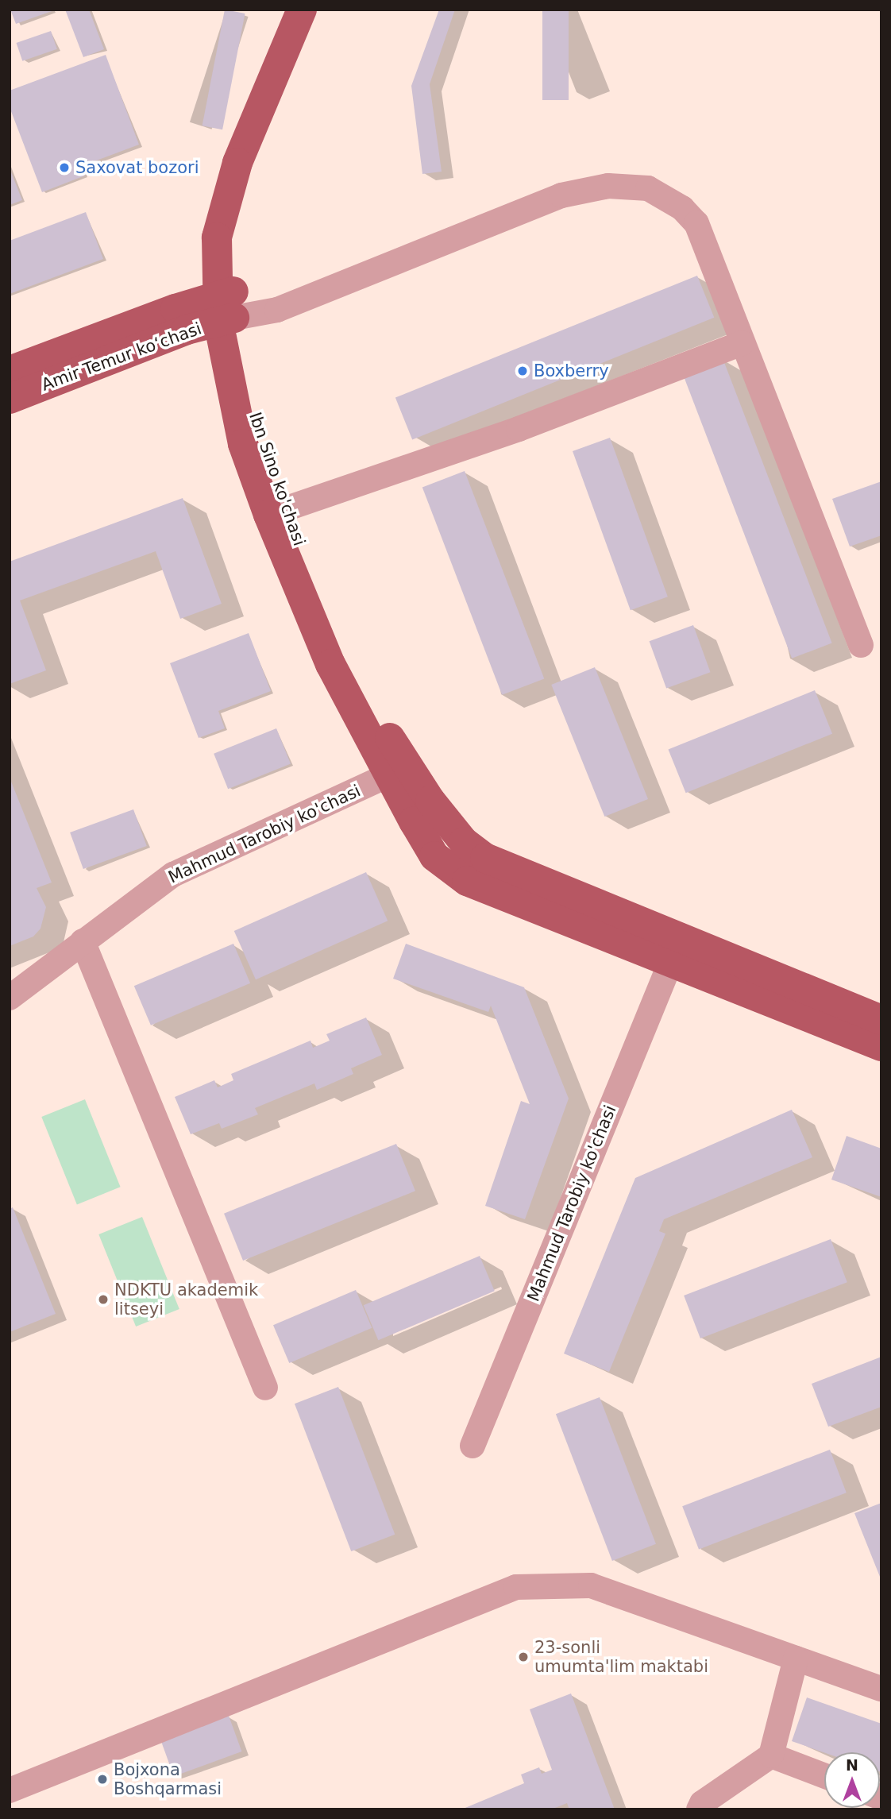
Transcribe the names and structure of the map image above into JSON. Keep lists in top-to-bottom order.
{
  "streets": {
    "main road": ["Amir Temur ko‘chasi"],
    "street": ["Mahmud Tarobiy ko'chasi"]
  },
  "places": [
    "Saxovat bozori",
    "Boxberry",
    "NDKTU akademik litseyi",
    "23-sonli umumta'lim maktabi",
    "Bojxona Boshqarmasi"
  ],
  "north": "top"
}
